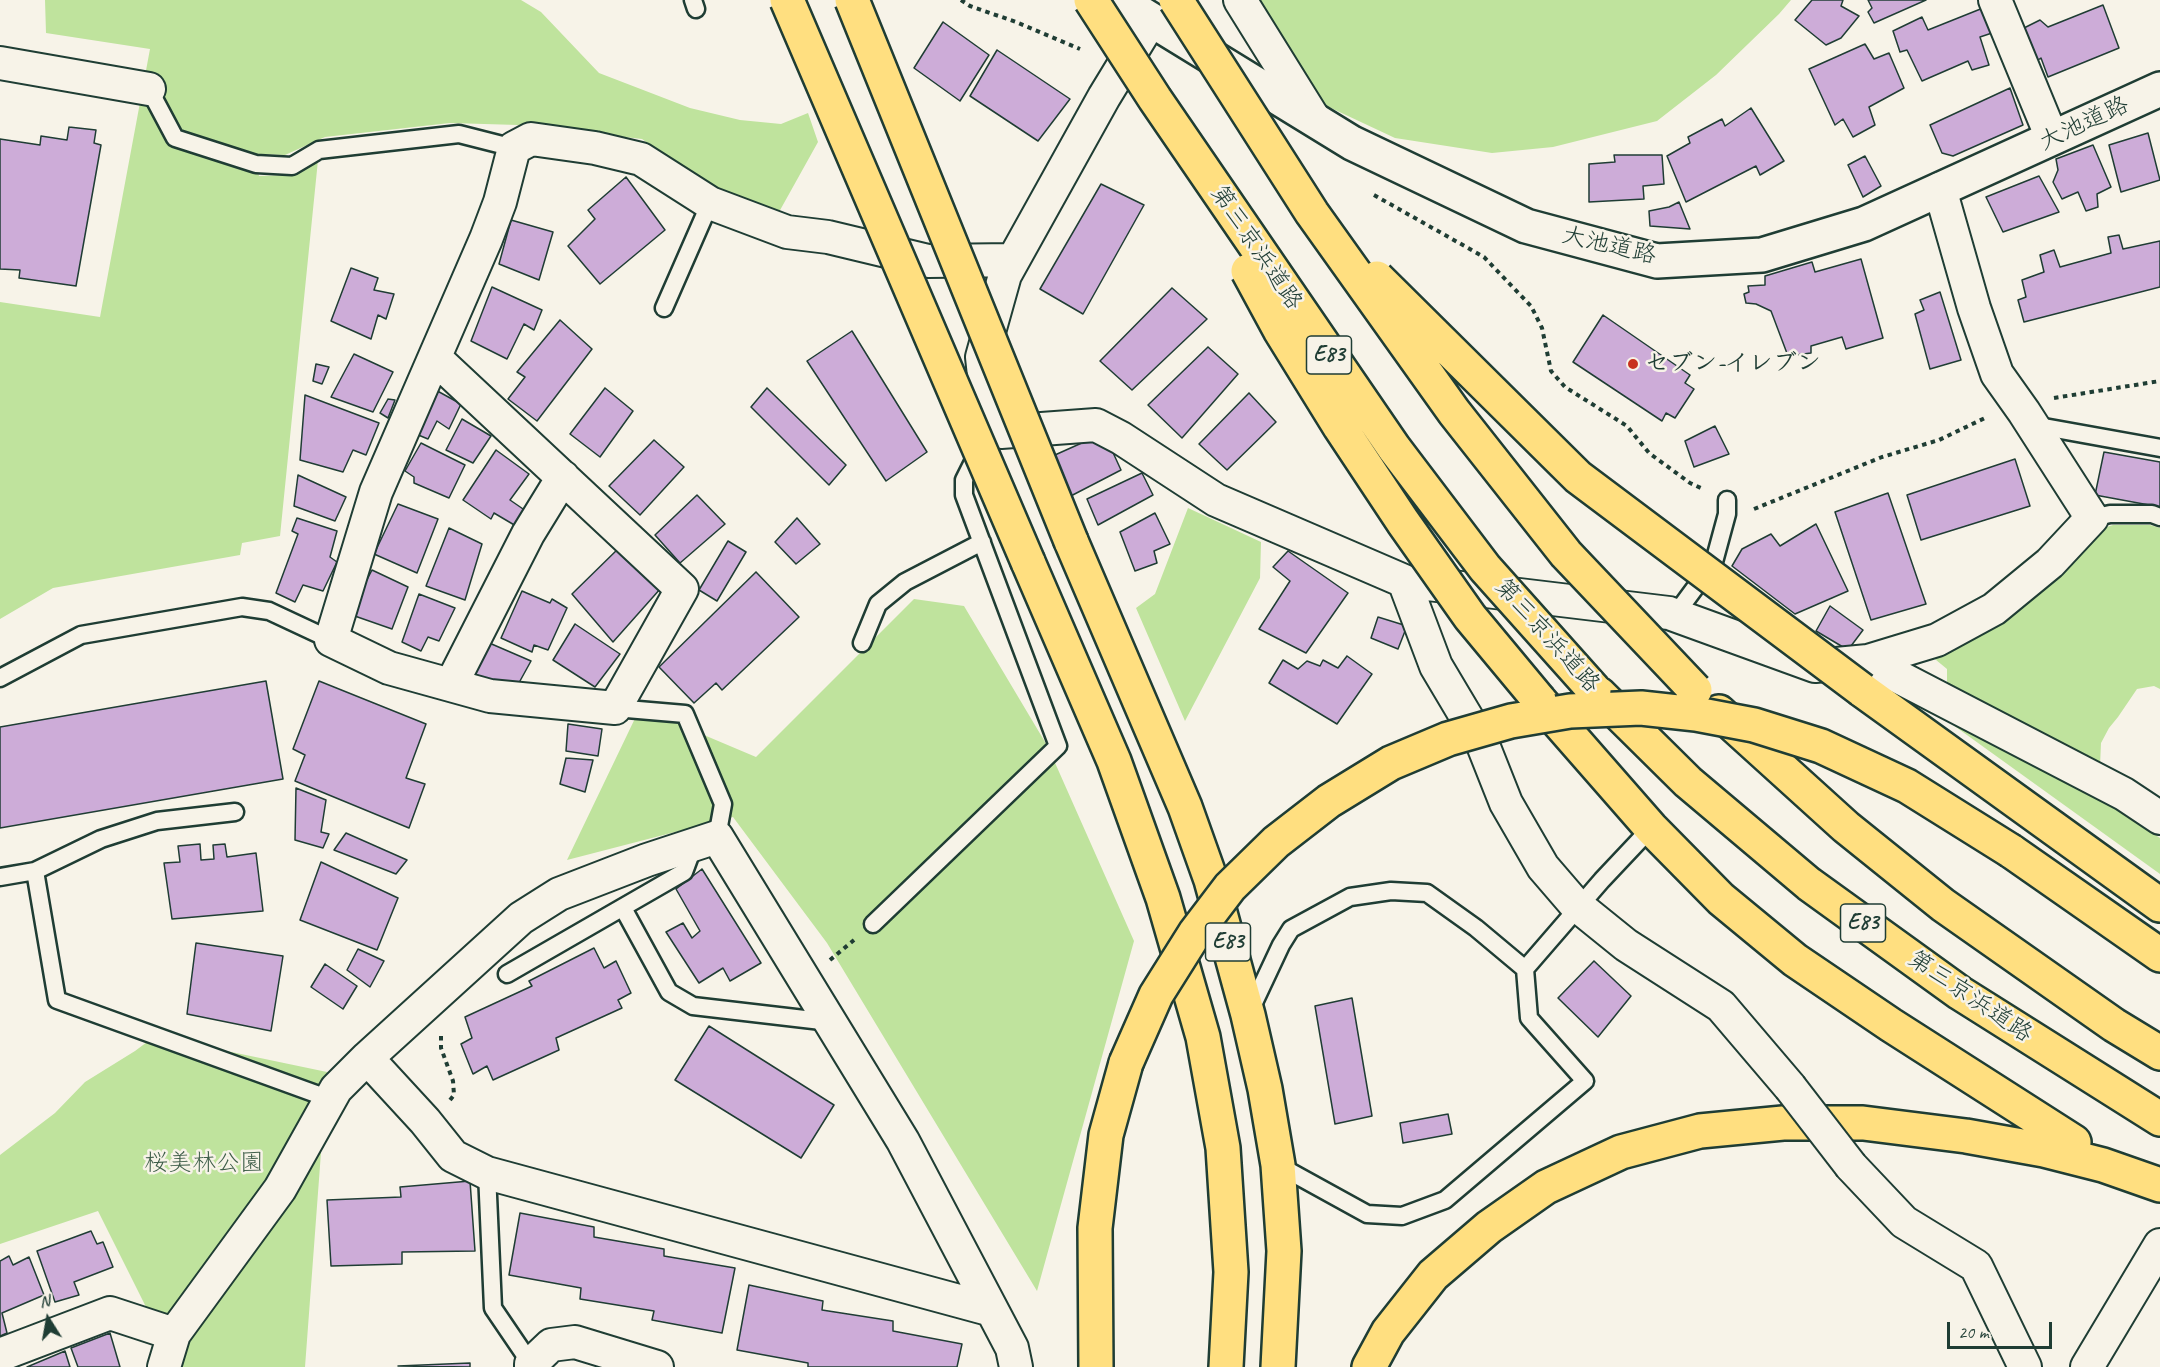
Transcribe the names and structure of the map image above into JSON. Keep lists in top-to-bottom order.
{
  "streets": {
    "highway": ["第三京浜道路", "E83"],
    "street": ["大池道路"]
  },
  "crossings": [
    ["大池道路", "E83"]
  ],
  "parks": ["桜美林公園"],
  "places": ["セブン-イレブン"],
  "scale_bar": "20 m",
  "north": "top"
}
